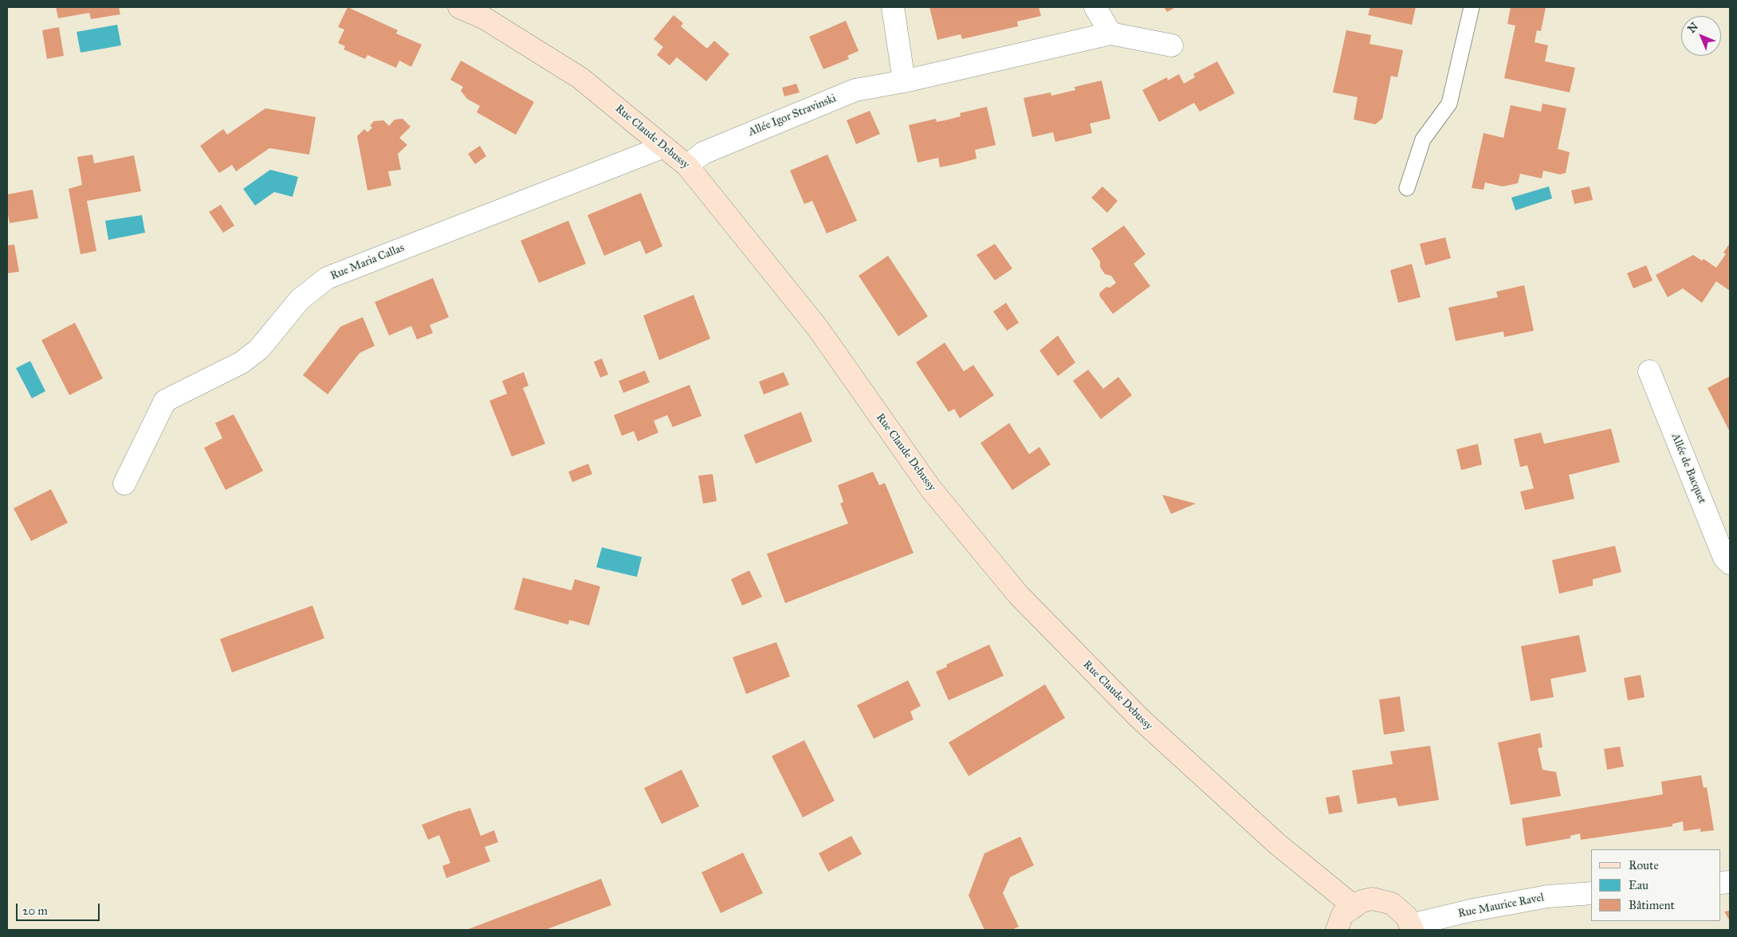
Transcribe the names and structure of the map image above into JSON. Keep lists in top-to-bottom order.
{
  "streets": {
    "street": [
      "Allée Igor Stravinski",
      "Rue Claude Debussy",
      "Rue Maria Callas",
      "Allée de Bacquet",
      "Rue Maurice Ravel"
    ]
  },
  "crossings": [
    ["Allée Igor Stravinski", "Rue Claude Debussy"],
    ["Rue Claude Debussy", "Rue Maria Callas"]
  ],
  "legend": ["Route", "Eau", "Bâtiment"],
  "scale_bar": "20 m",
  "north": "top left"
}
